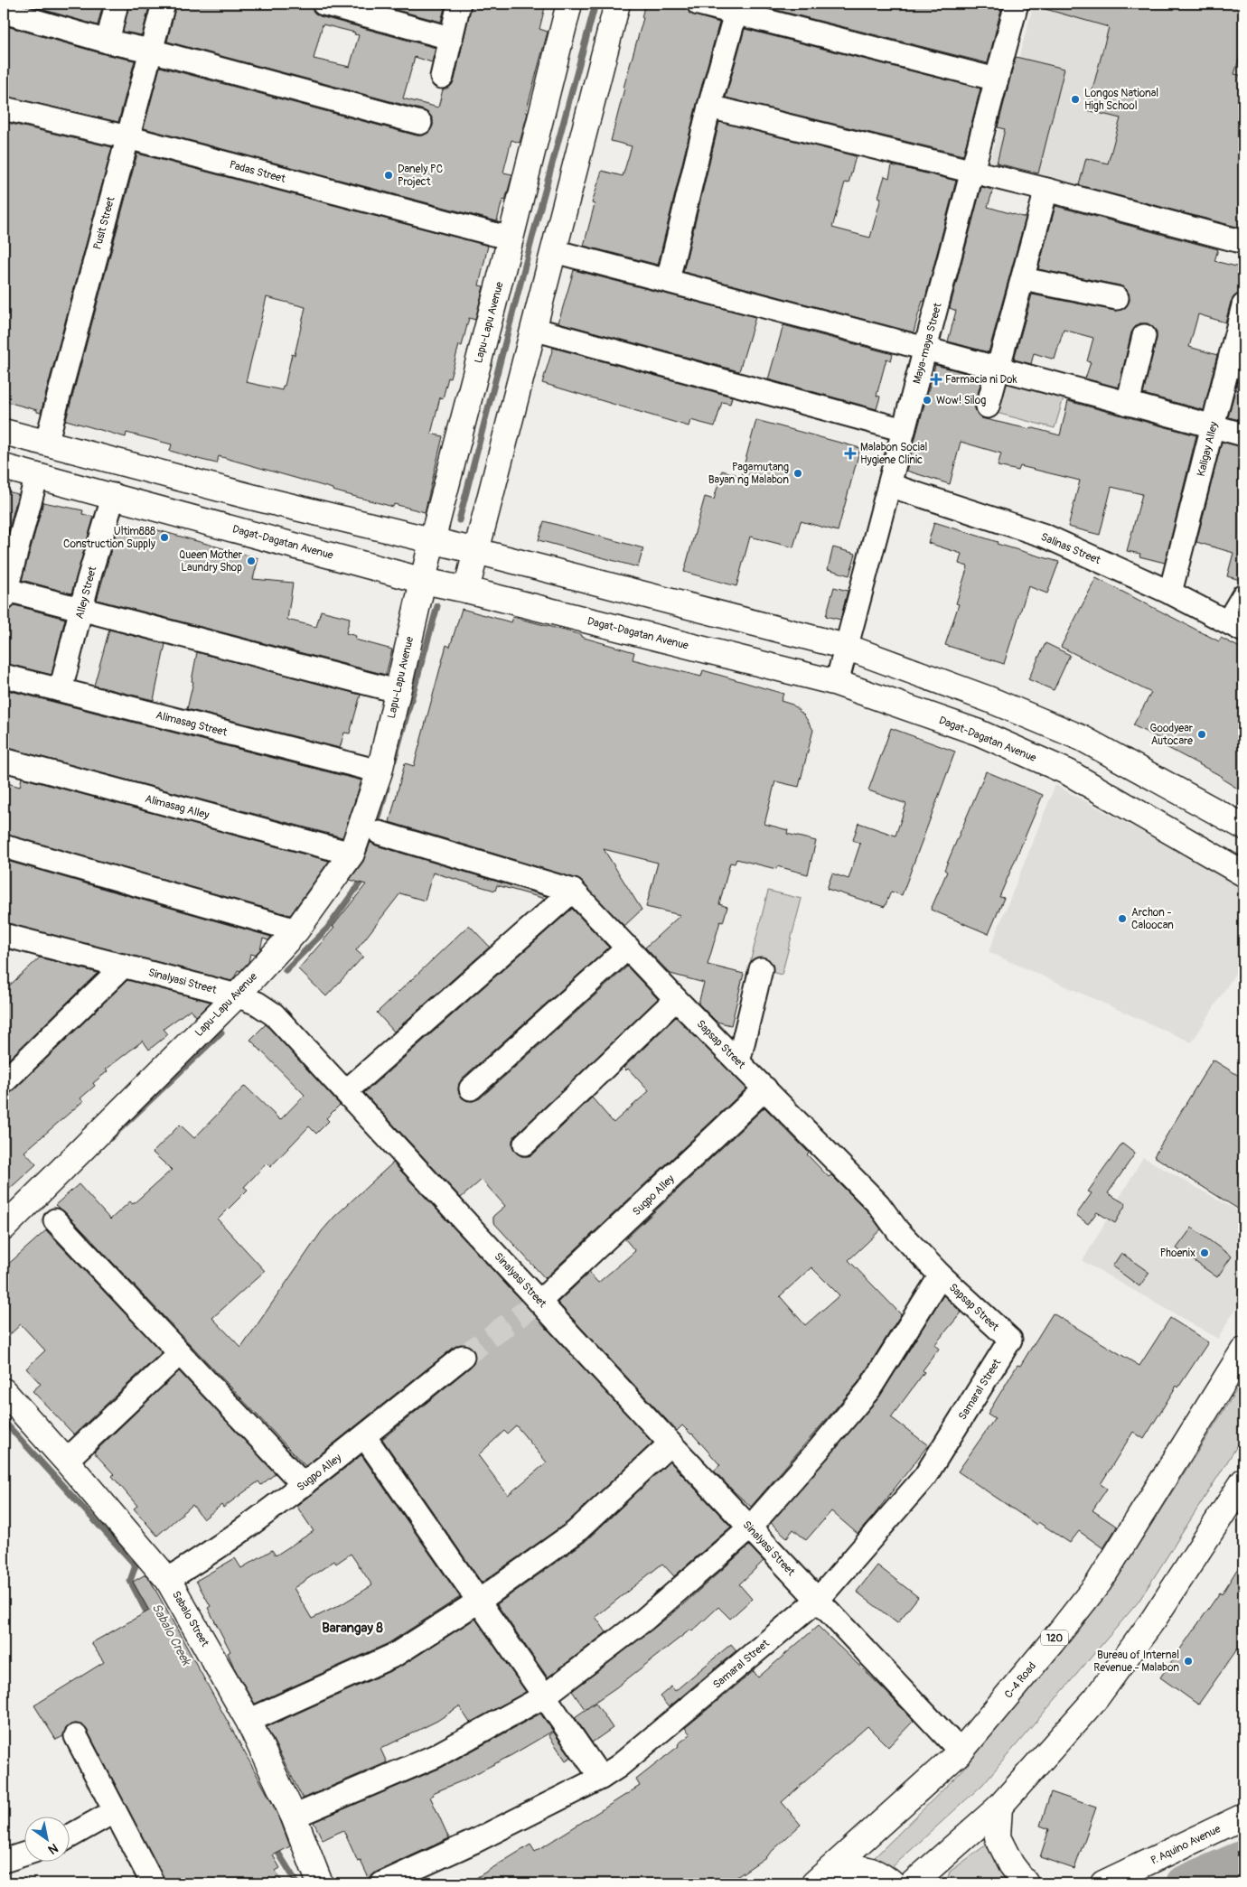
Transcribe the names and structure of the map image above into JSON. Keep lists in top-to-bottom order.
{
  "streets": {
    "main road": [
      "Lapu-Lapu Avenue",
      "Dagat-Dagatan Avenue",
      "Sabalo Street",
      "120",
      "C-4 Road",
      "P. Aquino Avenue"
    ],
    "street": [
      "Padas Street",
      "Pusit Street",
      "Maya-maya Street",
      "Kaligay Alley",
      "Salinas Street",
      "Alley Street",
      "Alimasag Street",
      "Alimasag Alley",
      "Sinalyasi Street",
      "Sapsap Street",
      "Sugpo Alley",
      "Samaral Street"
    ]
  },
  "crossings": [
    ["Padas Street", "Pusit Street"],
    ["Padas Street", "Lapu-Lapu Avenue"],
    ["Lapu-Lapu Avenue", "Dagat-Dagatan Avenue"],
    ["Lapu-Lapu Avenue", "Alimasag Street"],
    ["Lapu-Lapu Avenue", "Alimasag Alley"],
    ["Lapu-Lapu Avenue", "Sinalyasi Street"],
    ["Maya-maya Street", "Dagat-Dagatan Avenue"],
    ["Maya-maya Street", "Salinas Street"],
    ["Kaligay Alley", "Salinas Street"],
    ["Dagat-Dagatan Avenue", "Alley Street"],
    ["Alley Street", "Alimasag Street"],
    ["Sinalyasi Street", "Sugpo Alley"],
    ["Sinalyasi Street", "Samaral Street"],
    ["Sinalyasi Street", "C-4 Road"],
    ["Sapsap Street", "Sugpo Alley"],
    ["Sapsap Street", "Samaral Street"],
    ["Sugpo Alley", "Sabalo Street"]
  ],
  "districts": ["Barangay 8"],
  "water": ["Sabalo Creek"],
  "places": {
    "other": [
      "Longos National High School",
      "Danely PC Project",
      "Wow! Silog",
      "Pagamutang Bayan ng Malabon",
      "Ultim888 Construction Supply",
      "Queen Mother Laundry Shop",
      "Goodyear Autocare",
      "Archon - Caloocan",
      "Phoenix",
      "Bureau of Internal Revenue - Malabon"
    ],
    "health": ["Farmacia ni Dok", "Malabon Social Hygiene Clinic"]
  },
  "north": "bottom right"
}
